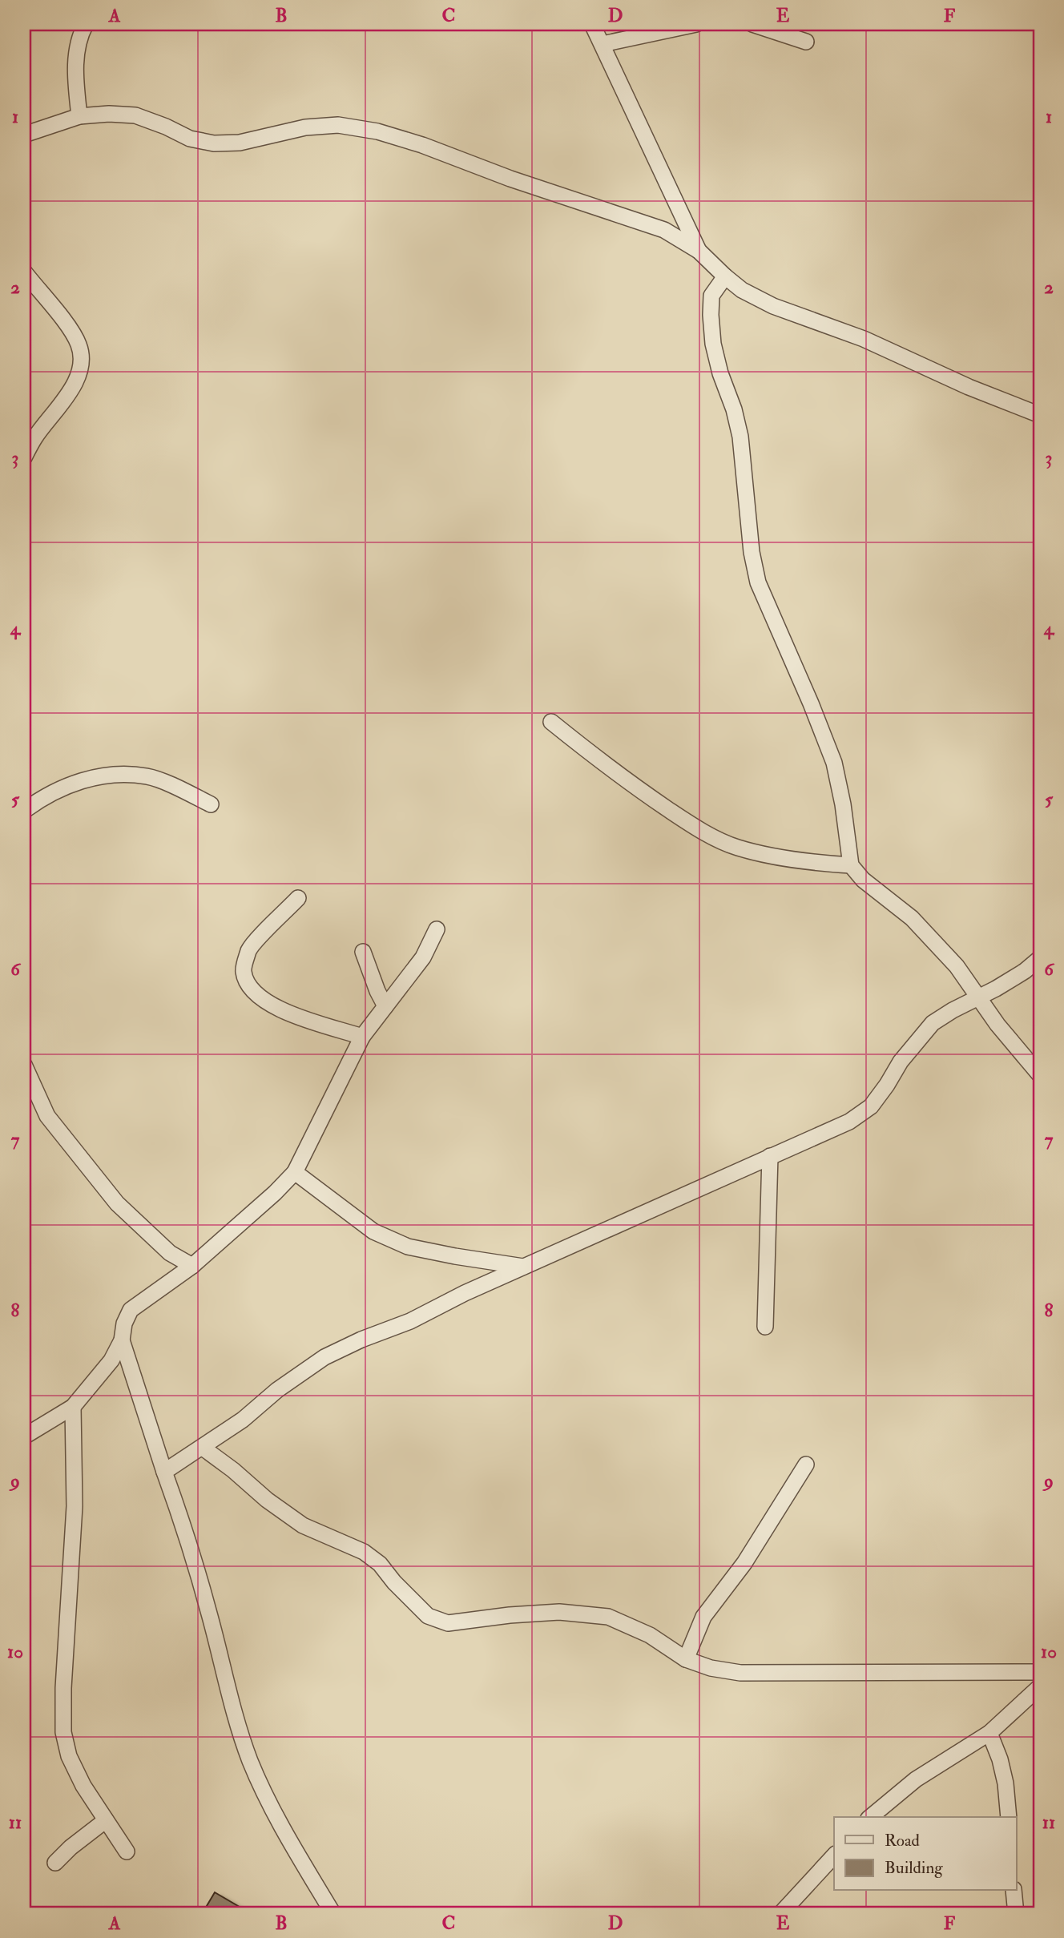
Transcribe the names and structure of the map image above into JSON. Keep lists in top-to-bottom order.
{
  "legend": ["Road", "Building"],
  "grid": {
    "columns": [
      "A",
      "B",
      "C",
      "D",
      "E",
      "F"
    ],
    "rows": [
      "1",
      "2",
      "3",
      "4",
      "5",
      "6",
      "7",
      "8",
      "9",
      "10",
      "11"
    ]
  }
}
